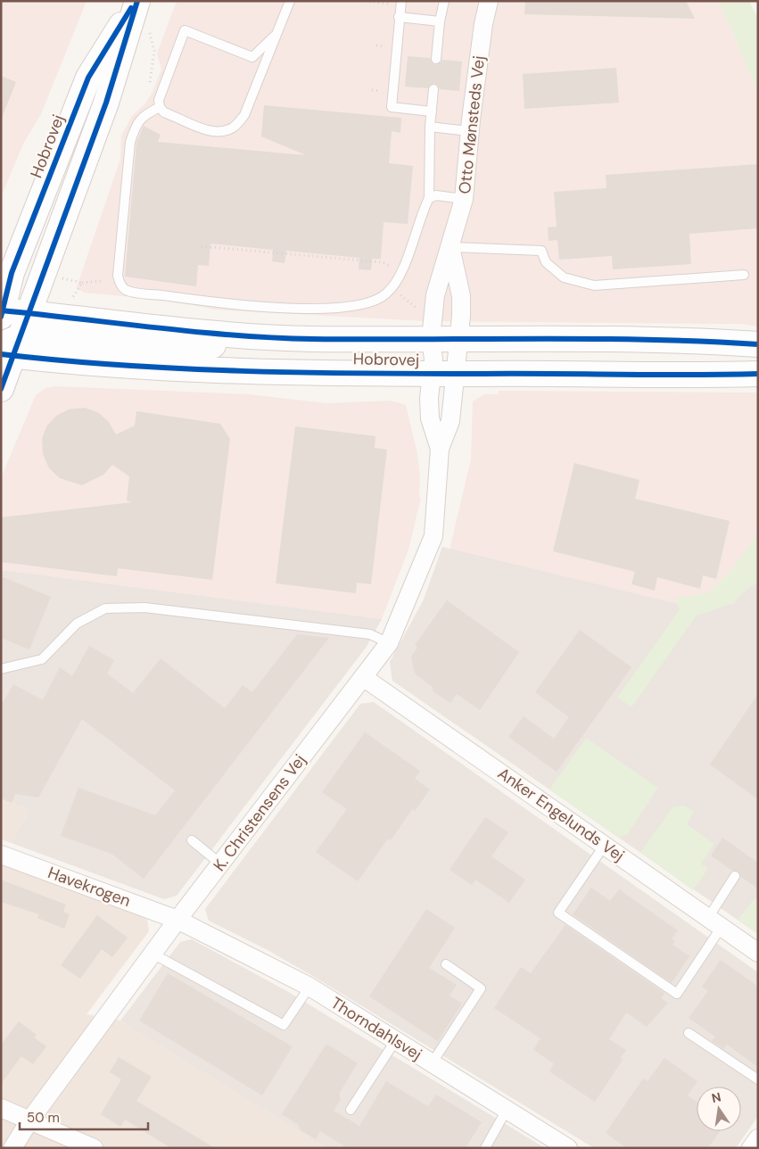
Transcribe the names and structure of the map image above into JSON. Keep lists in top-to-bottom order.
{
  "streets": {
    "main road": ["Hobrovej"],
    "street": [
      "Otto Mønsteds Vej",
      "K. Christensens Vej",
      "Anker Engelunds Vej",
      "Havekrogen",
      "Thorndahlsvej"
    ]
  },
  "crossings": [
    ["Otto Mønsteds Vej", "Hobrovej"],
    ["Otto Mønsteds Vej", "K. Christensens Vej"],
    ["Hobrovej", "K. Christensens Vej"],
    ["K. Christensens Vej", "Anker Engelunds Vej"],
    ["K. Christensens Vej", "Havekrogen"],
    ["K. Christensens Vej", "Thorndahlsvej"],
    ["Havekrogen", "Thorndahlsvej"]
  ],
  "scale_bar": "50 m",
  "north": "top"
}
